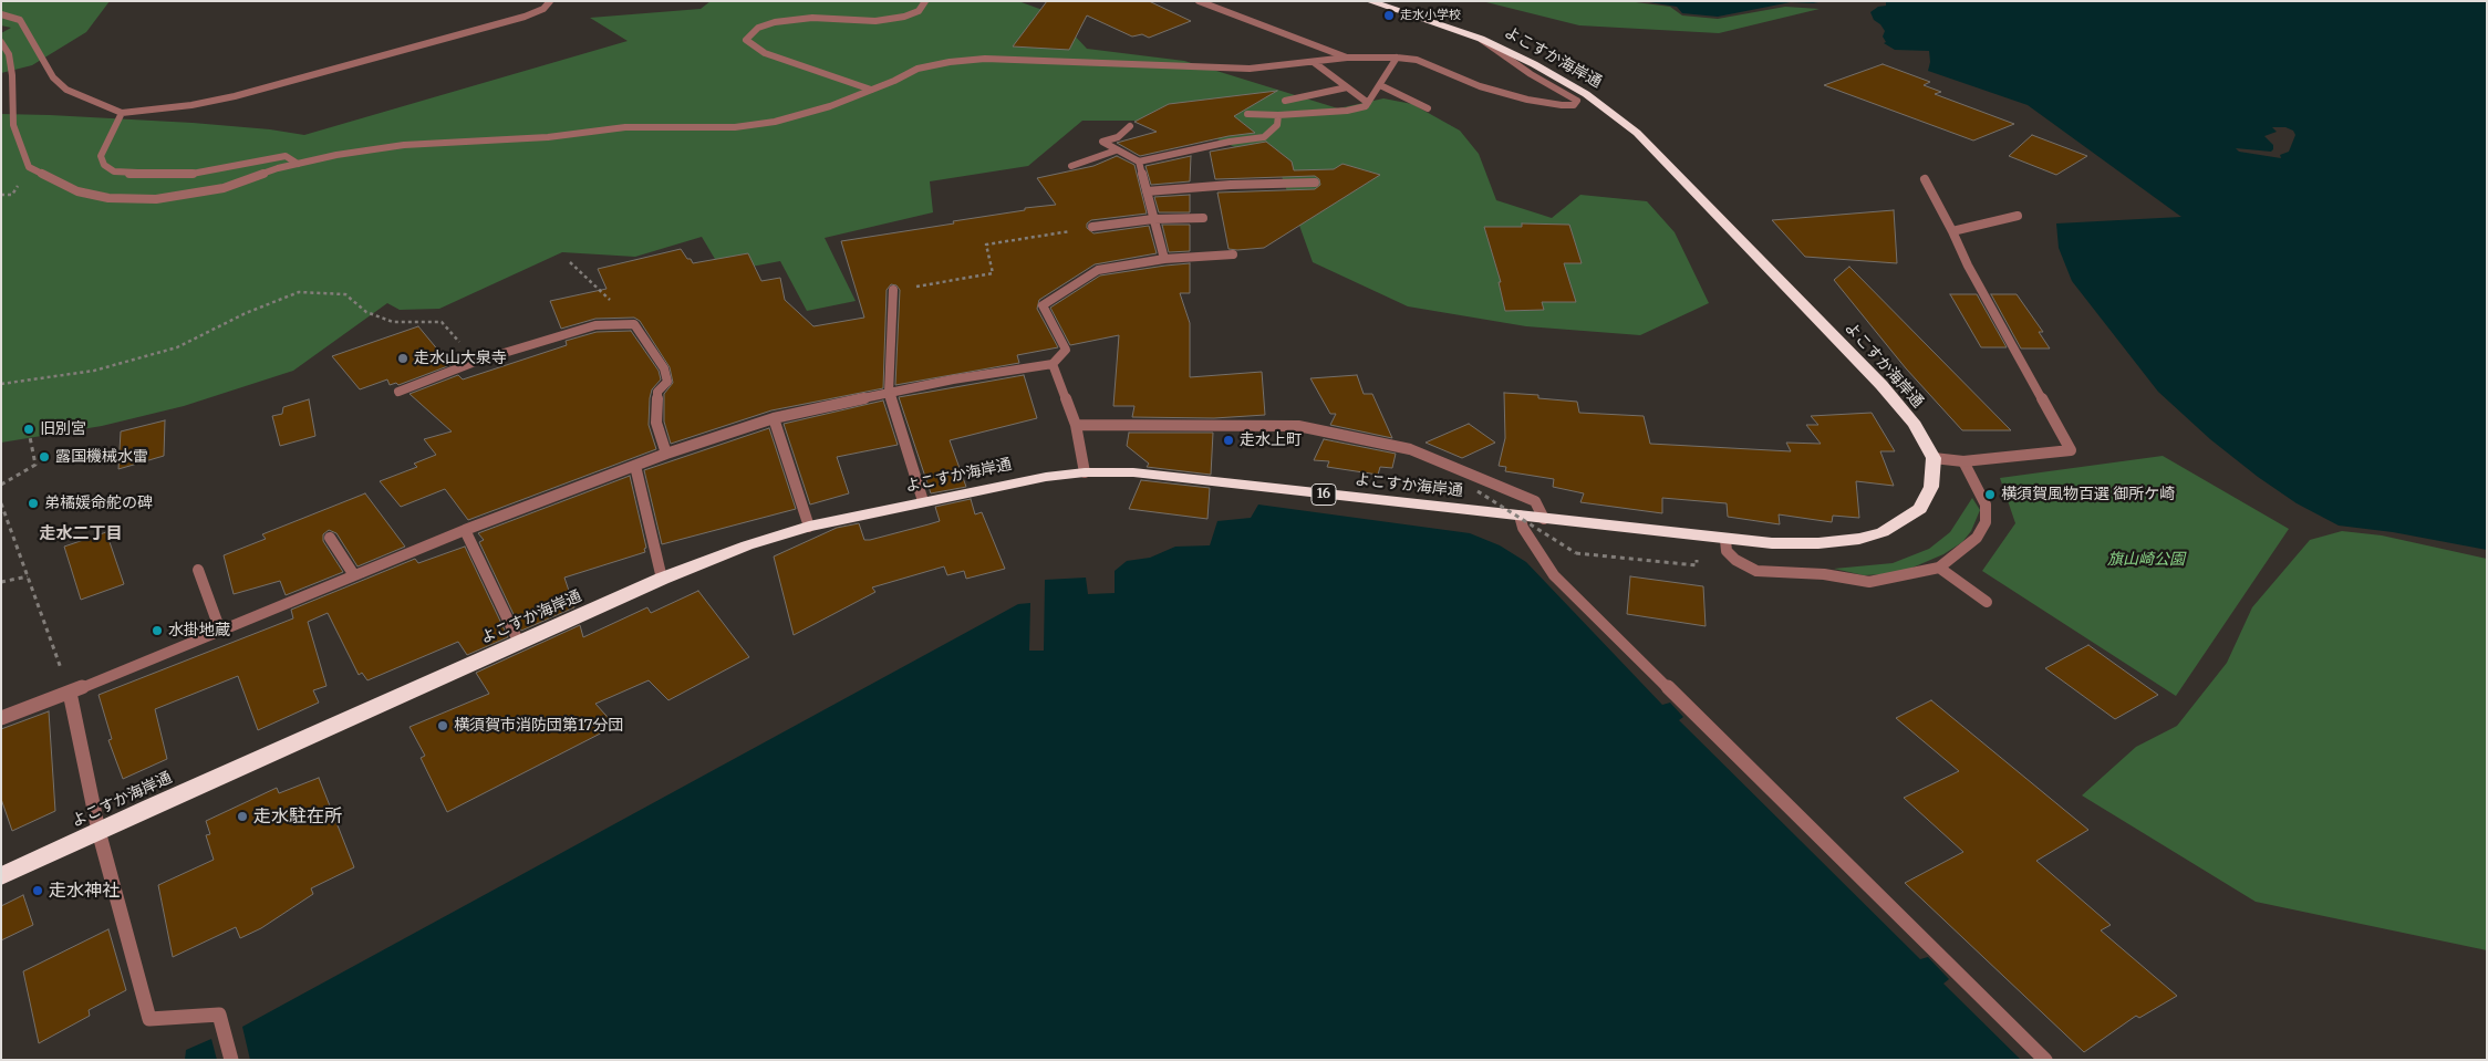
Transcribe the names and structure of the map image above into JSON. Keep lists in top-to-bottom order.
{
  "streets": {
    "highway": ["よこすか海岸通", "16"]
  },
  "districts": ["走水二丁目"],
  "parks": ["旗山崎公園"],
  "places": [
    "走水小学校",
    "走水山大泉寺",
    "旧別宮",
    "走水上町",
    "露国機械水雷",
    "横須賀風物百選 御所ケ崎",
    "弟橘媛命舵の碑",
    "水掛地蔵",
    "横須賀市消防団第17分団",
    "走水駐在所",
    "走水神社"
  ]
}
